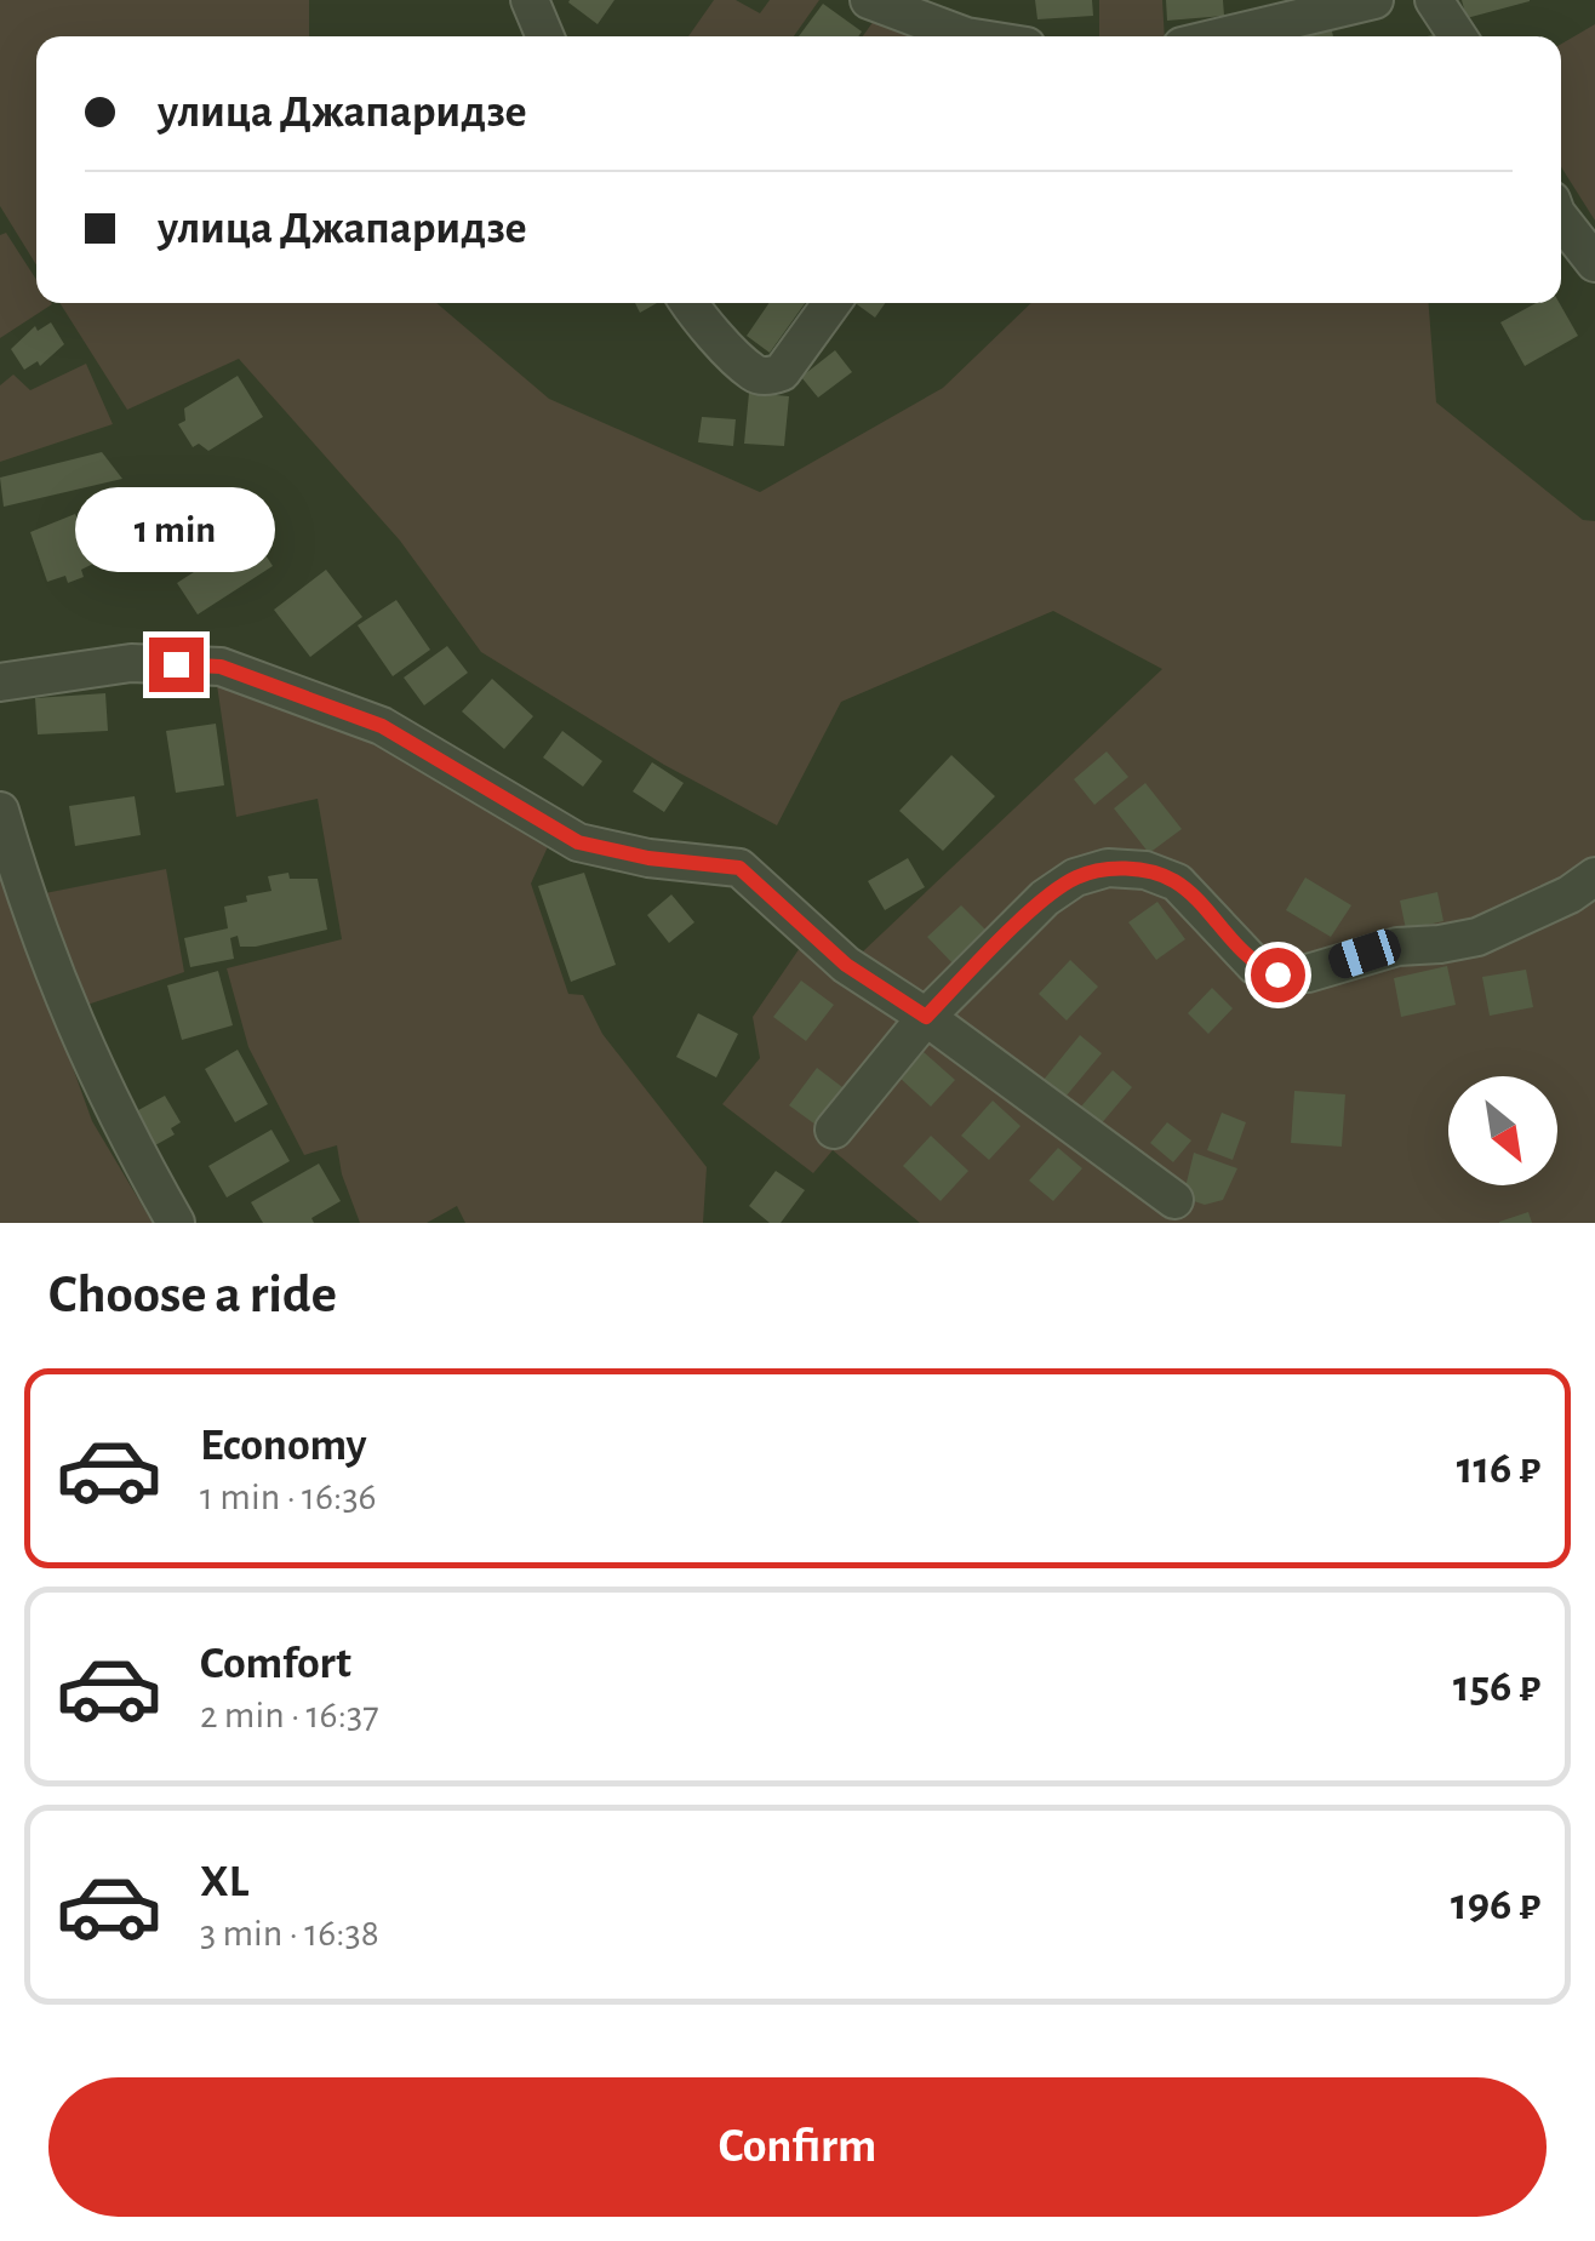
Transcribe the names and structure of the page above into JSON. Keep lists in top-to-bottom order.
{
  "north": "bottom right",
  "page": {
    "banner": ["улица Джапаридзе", "улица Джапаридзе"],
    "bubble": "1 min",
    "heading": "Choose a ride",
    "list": [
      {
        "name": "Economy",
        "note": "1 min · 16:36",
        "value": "116 ₽"
      },
      {
        "name": "Comfort",
        "note": "2 min · 16:37",
        "value": "156 ₽"
      },
      {
        "name": "XL",
        "note": "3 min · 16:38",
        "value": "196 ₽"
      }
    ],
    "buttons": "Confirm"
  }
}
